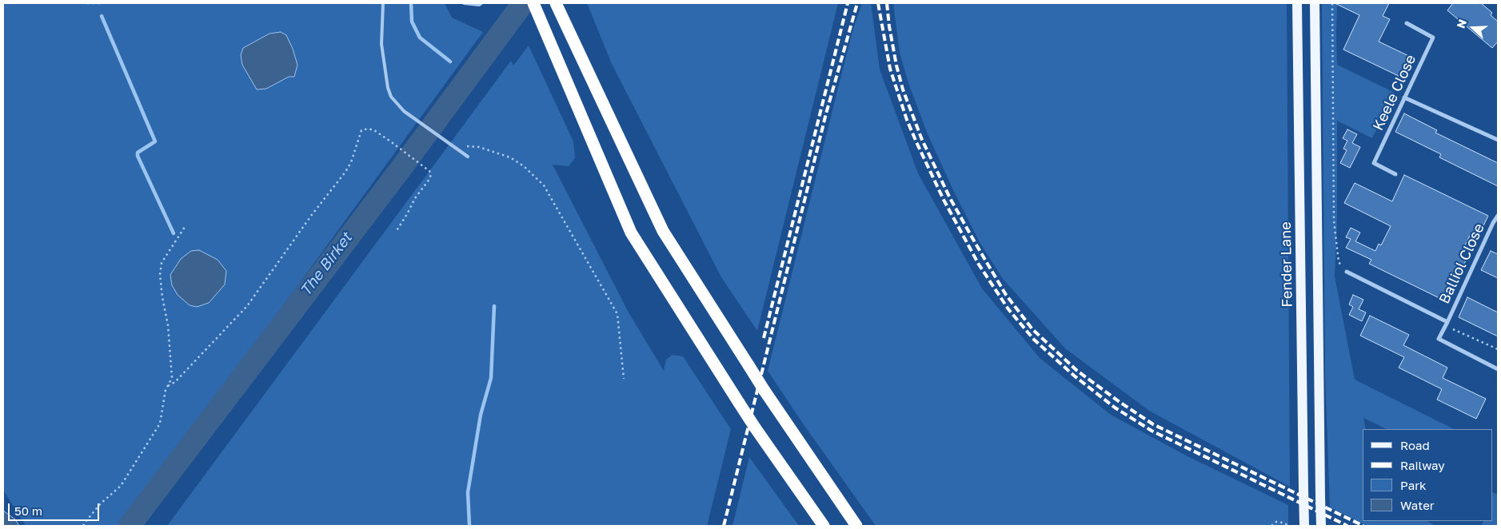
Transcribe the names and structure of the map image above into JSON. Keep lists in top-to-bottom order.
{
  "streets": {
    "main road": ["Fender Lane"],
    "street": ["Keele Close", "Balliol Close"]
  },
  "water": ["The Birket"],
  "legend": [
    "Road",
    "Railway",
    "Park",
    "Water"
  ],
  "scale_bar": "50 m",
  "north": "left"
}
